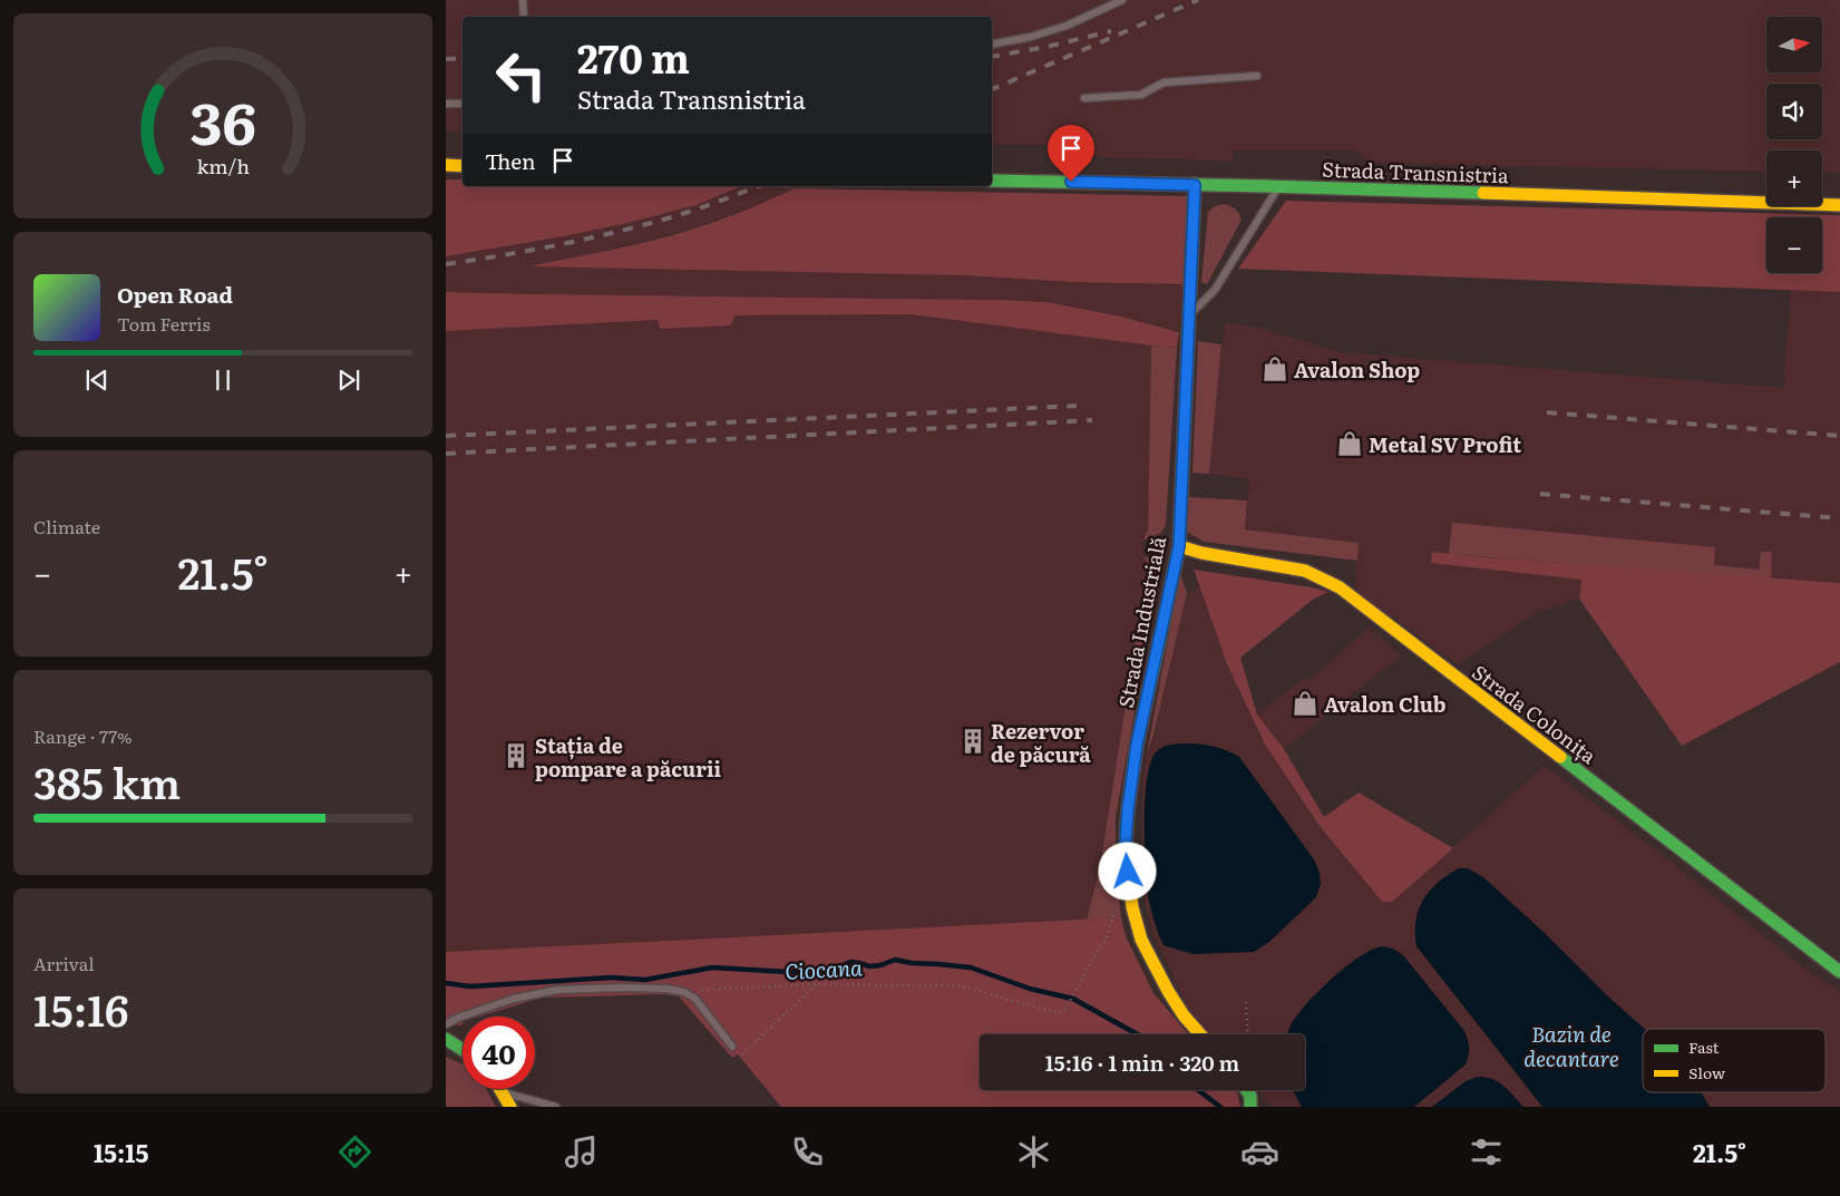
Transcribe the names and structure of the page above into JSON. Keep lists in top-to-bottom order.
{
  "streets": {
    "street": ["Strada Transnistria", "Strada Industrială", "Strada Colonița"]
  },
  "crossings": [
    ["Strada Transnistria", "Strada Industrială"],
    ["Strada Industrială", "Strada Colonița"]
  ],
  "water": ["Ciocana", "Bazin de decantare"],
  "places": {
    "shop": ["Avalon Shop", "Metal SV Profit", "Avalon Club"],
    "building": ["Rezervor de păcură", "Stația de pompare a păcurii"]
  },
  "legend": ["Fast", "Slow"],
  "north": "right",
  "page": {
    "map_buttons": ["+", "−"],
    "turn": ["270 m", "Strada Transnistria"],
    "then": "Then",
    "song": ["Open Road", "Tom Ferris"],
    "tile": [
      "Climate",
      ["Range · 77%", "385 km"],
      ["Arrival", "15:16"]
    ],
    "heat": ["−", "21.5°", "+"],
    "limit": "40",
    "trip": "15:16 · 1 min · 320 m",
    "tabs": ["15:15", "21.5°"],
    "gauge": ["36", "km/h"]
  }
}
